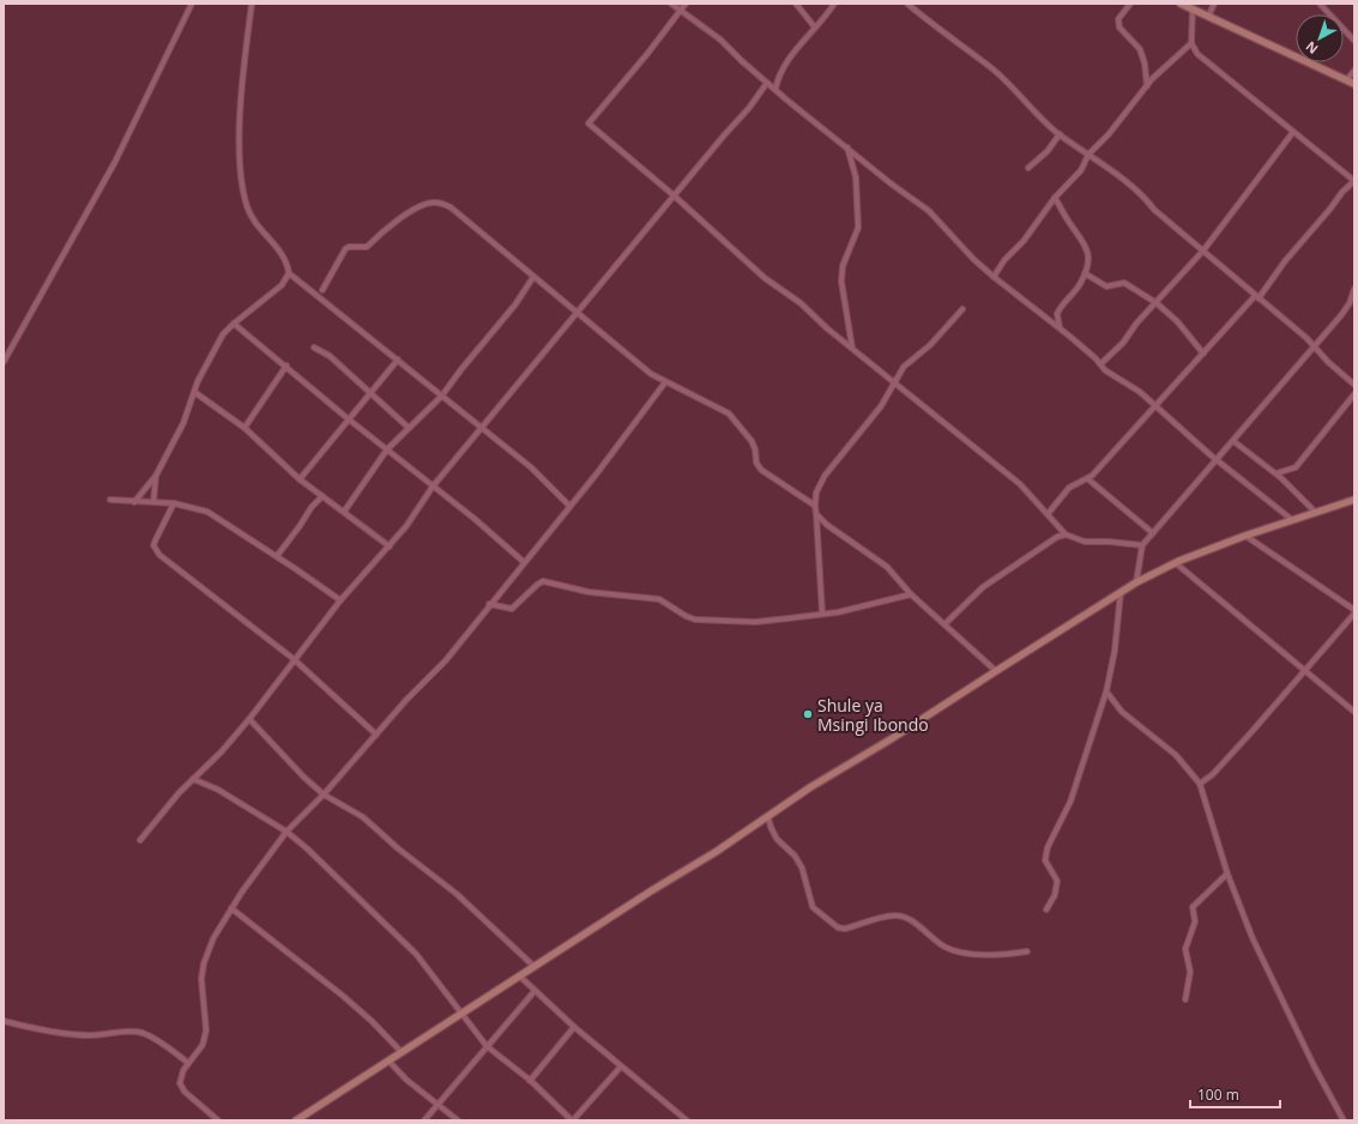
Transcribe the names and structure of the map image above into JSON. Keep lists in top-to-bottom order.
{
  "places": ["Shule ya Msingi Ibondo"],
  "scale_bar": "100 m",
  "north": "bottom left"
}
